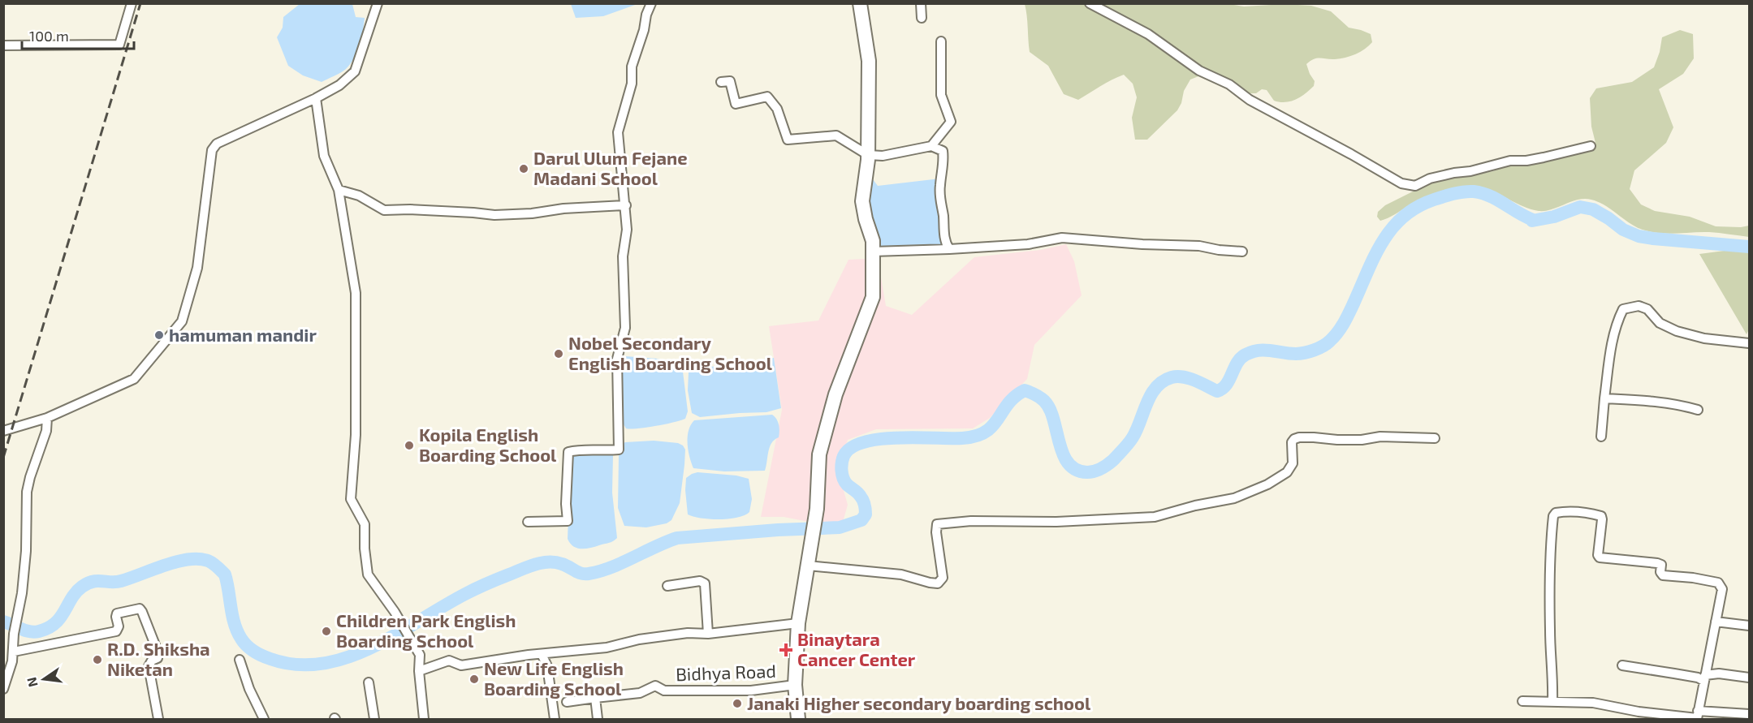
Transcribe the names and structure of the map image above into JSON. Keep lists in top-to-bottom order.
{
  "streets": {
    "street": ["Bidhya Road"]
  },
  "places": {
    "other": [
      "Darul Ulum Fejane Madani School",
      "hamuman mandir",
      "Nobel Secondary English Boarding School",
      "Kopila English Boarding School",
      "Children Park English Boarding School",
      "R.D. Shiksha Niketan",
      "New Life English Boarding School",
      "Janaki Higher secondary boarding school"
    ],
    "health": ["Binaytara Cancer Center"]
  },
  "scale_bar": "100 m",
  "north": "left"
}
